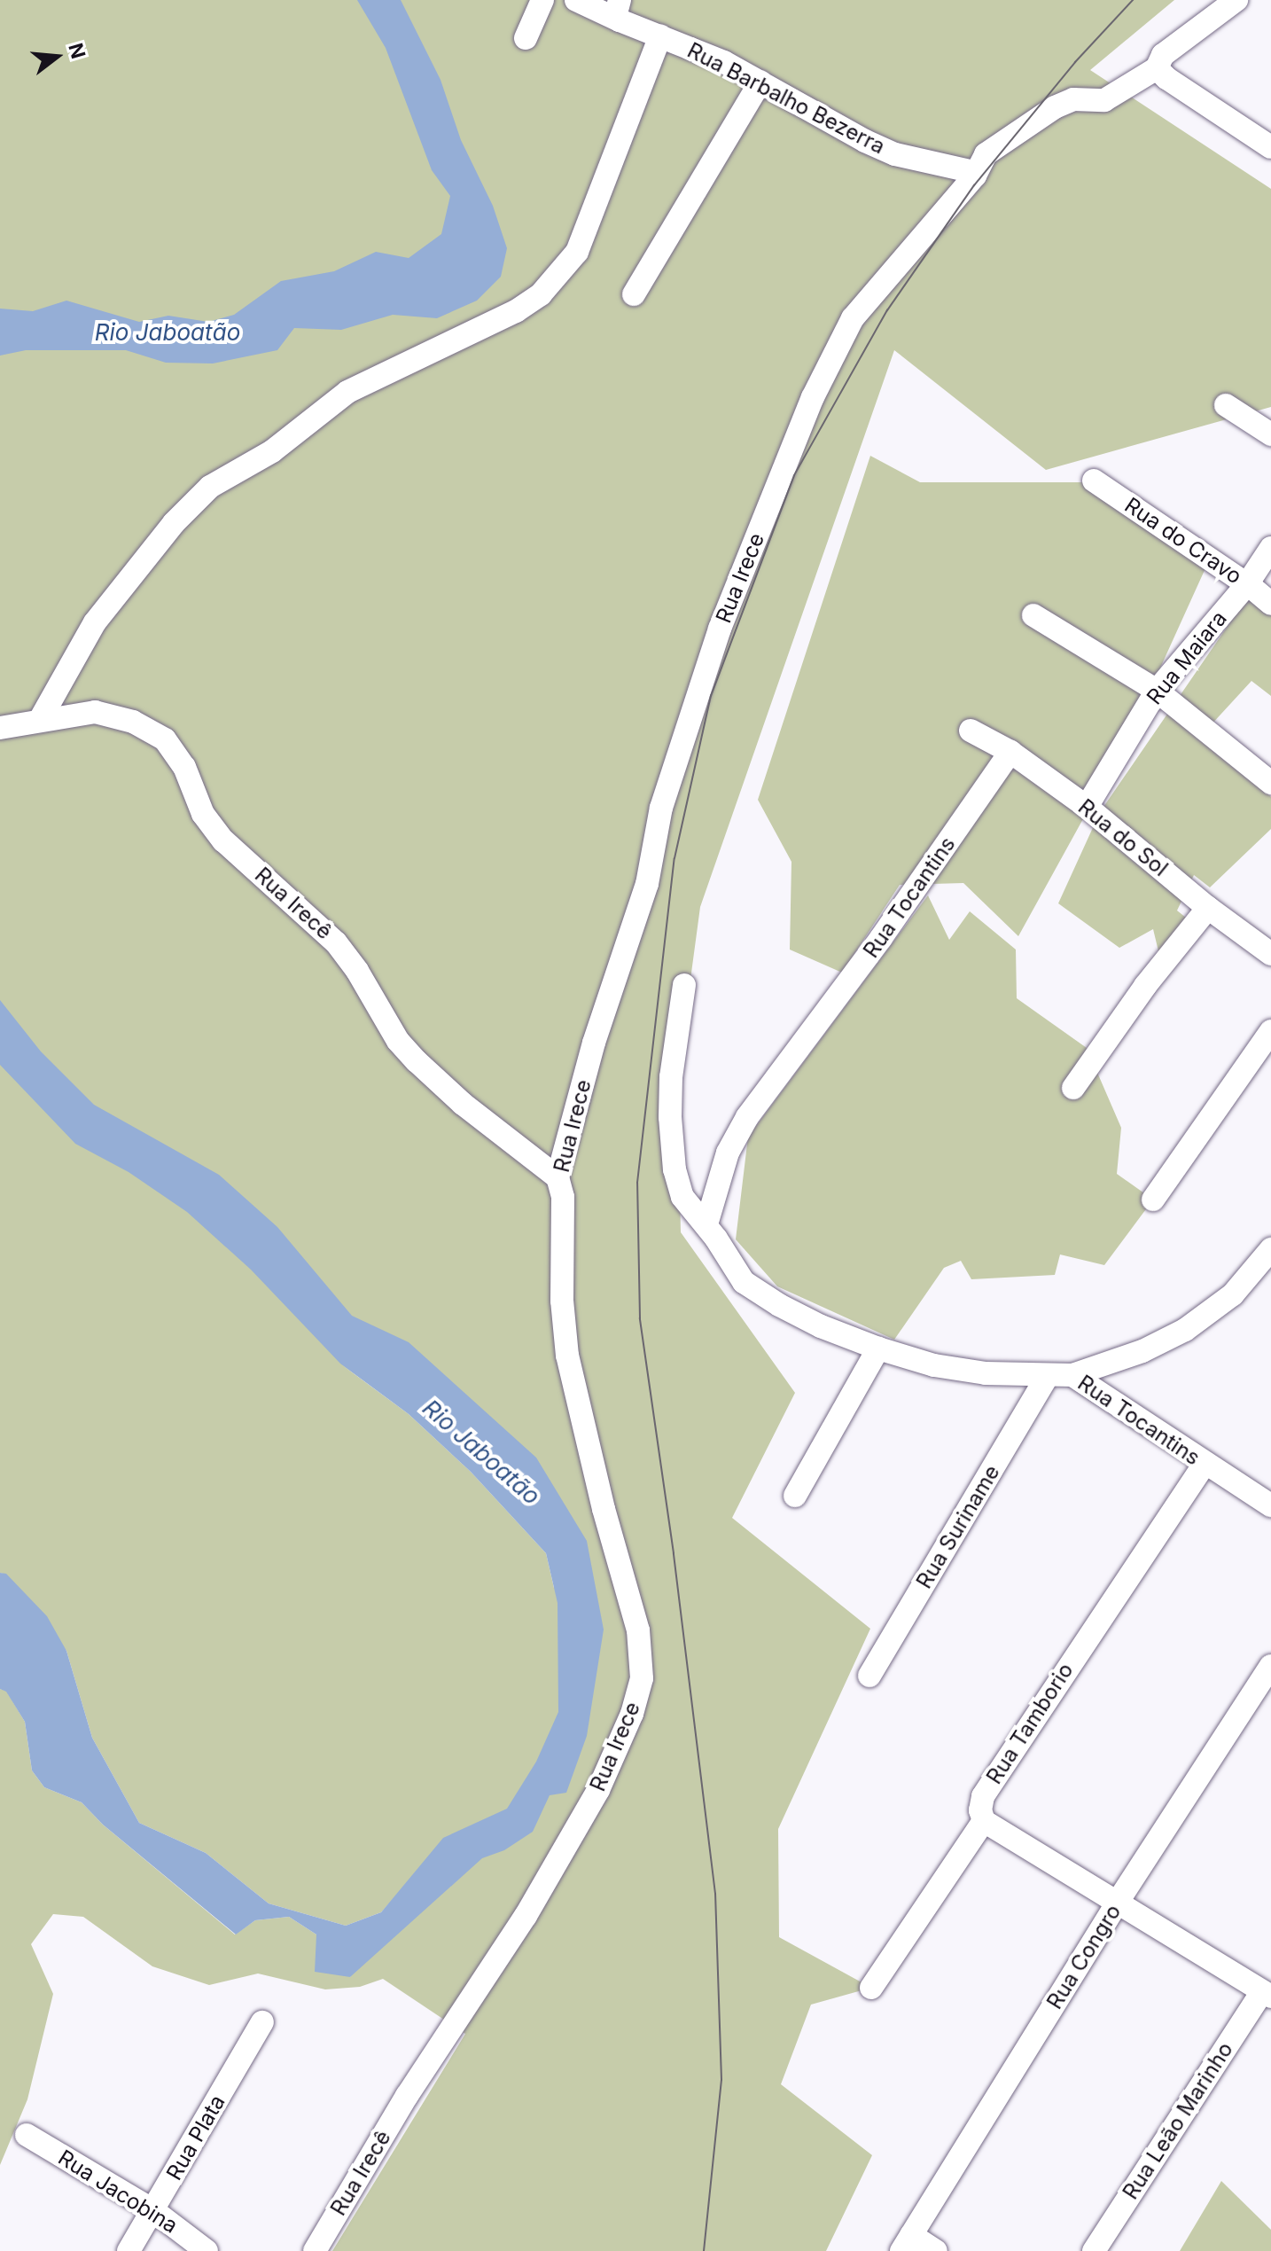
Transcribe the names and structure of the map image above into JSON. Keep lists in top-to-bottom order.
{
  "streets": {
    "street": [
      "Rua Barbalho Bezerra",
      "Rua do Cravo",
      "Rua Irece",
      "Rua Maiara",
      "Rua do Sol",
      "Rua Tocantins",
      "Rua Irecê",
      "Rua Suriname",
      "Rua Tamborio",
      "Rua Congro",
      "Rua Leão Marinho",
      "Rua Plata",
      "Rua Jacobina"
    ]
  },
  "crossings": [
    ["Rua Barbalho Bezerra", "Rua Irece"],
    ["Rua do Cravo", "Rua Maiara"],
    ["Rua Irece", "Rua Irecê"],
    ["Rua Maiara", "Rua do Sol"],
    ["Rua do Sol", "Rua Tocantins"],
    ["Rua Tocantins", "Rua Suriname"],
    ["Rua Tocantins", "Rua Tamborio"],
    ["Rua Plata", "Rua Jacobina"]
  ],
  "water": ["Rio Jaboatão"],
  "north": "right"
}
